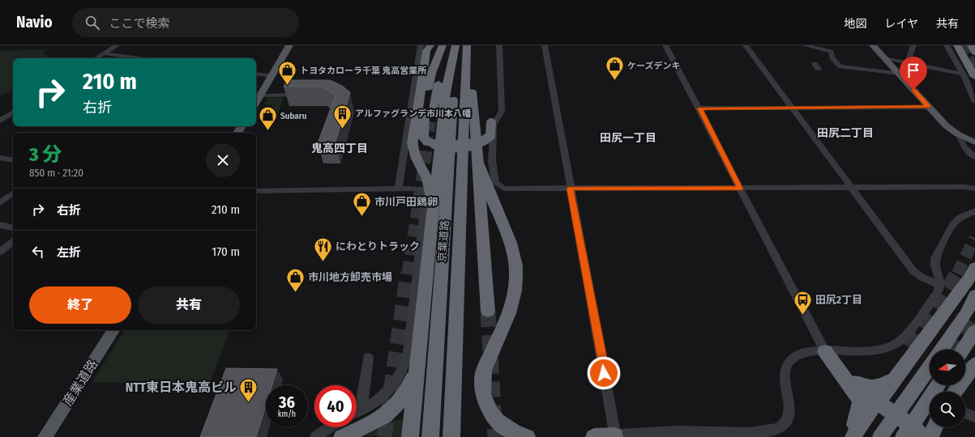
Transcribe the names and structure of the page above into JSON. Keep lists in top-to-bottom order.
{
  "streets": {
    "highway": ["京葉道路"],
    "main road": ["産業道路"]
  },
  "districts": ["田尻二丁目", "田尻一丁目", "鬼高四丁目"],
  "places": {
    "shop": [
      "ケーズデンキ",
      "トヨタカローラ千葉 鬼高営業所",
      "Subaru",
      "市川戸田鶏卵",
      "市川地方卸売市場"
    ],
    "building": ["アルファグランデ市川本八幡", "NTT東日本鬼高ビル"],
    "restaurant": ["にわとりトラック"],
    "bus stop": ["田尻2丁目"]
  },
  "north": "left",
  "page": {
    "header": "Navio",
    "search": "ここで検索",
    "nav": ["地図", "レイヤ", "共有"],
    "turn": ["210 m", "右折"],
    "heading": ["3 分", "850 m · 21:20"],
    "list": [
      {
        "name": "右折",
        "value": "210 m"
      },
      {
        "name": "左折",
        "value": "170 m"
      }
    ],
    "buttons": ["終了", "共有"],
    "speed": "36 km/h",
    "limit": "40"
  }
}
